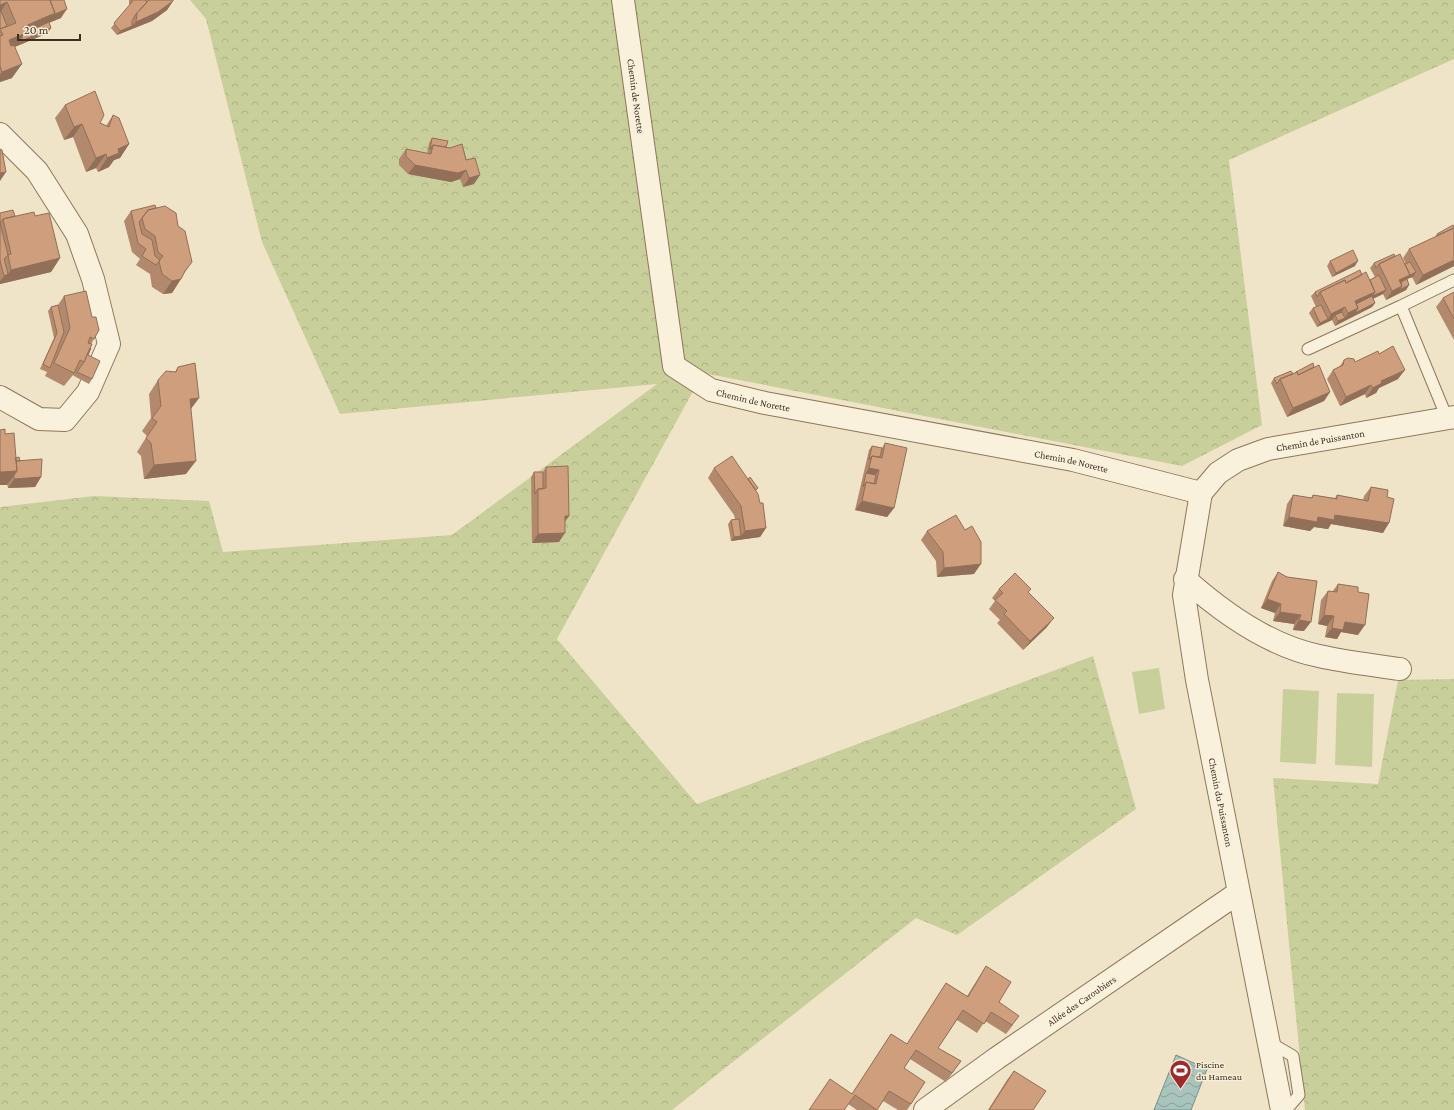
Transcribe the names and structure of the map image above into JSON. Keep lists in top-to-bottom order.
{
  "streets": {
    "street": [
      "Chemin de Norette",
      "Chemin de Puissanton",
      "Chemin du Puissanton",
      "Allée des Caroubiers"
    ]
  },
  "crossings": [
    ["Chemin de Norette", "Chemin de Puissanton"],
    ["Chemin de Norette", "Chemin du Puissanton"],
    ["Chemin de Puissanton", "Chemin du Puissanton"],
    ["Chemin du Puissanton", "Allée des Caroubiers"]
  ],
  "places": {
    "sports": ["Piscine du Hameau"]
  },
  "scale_bar": "20 m"
}
